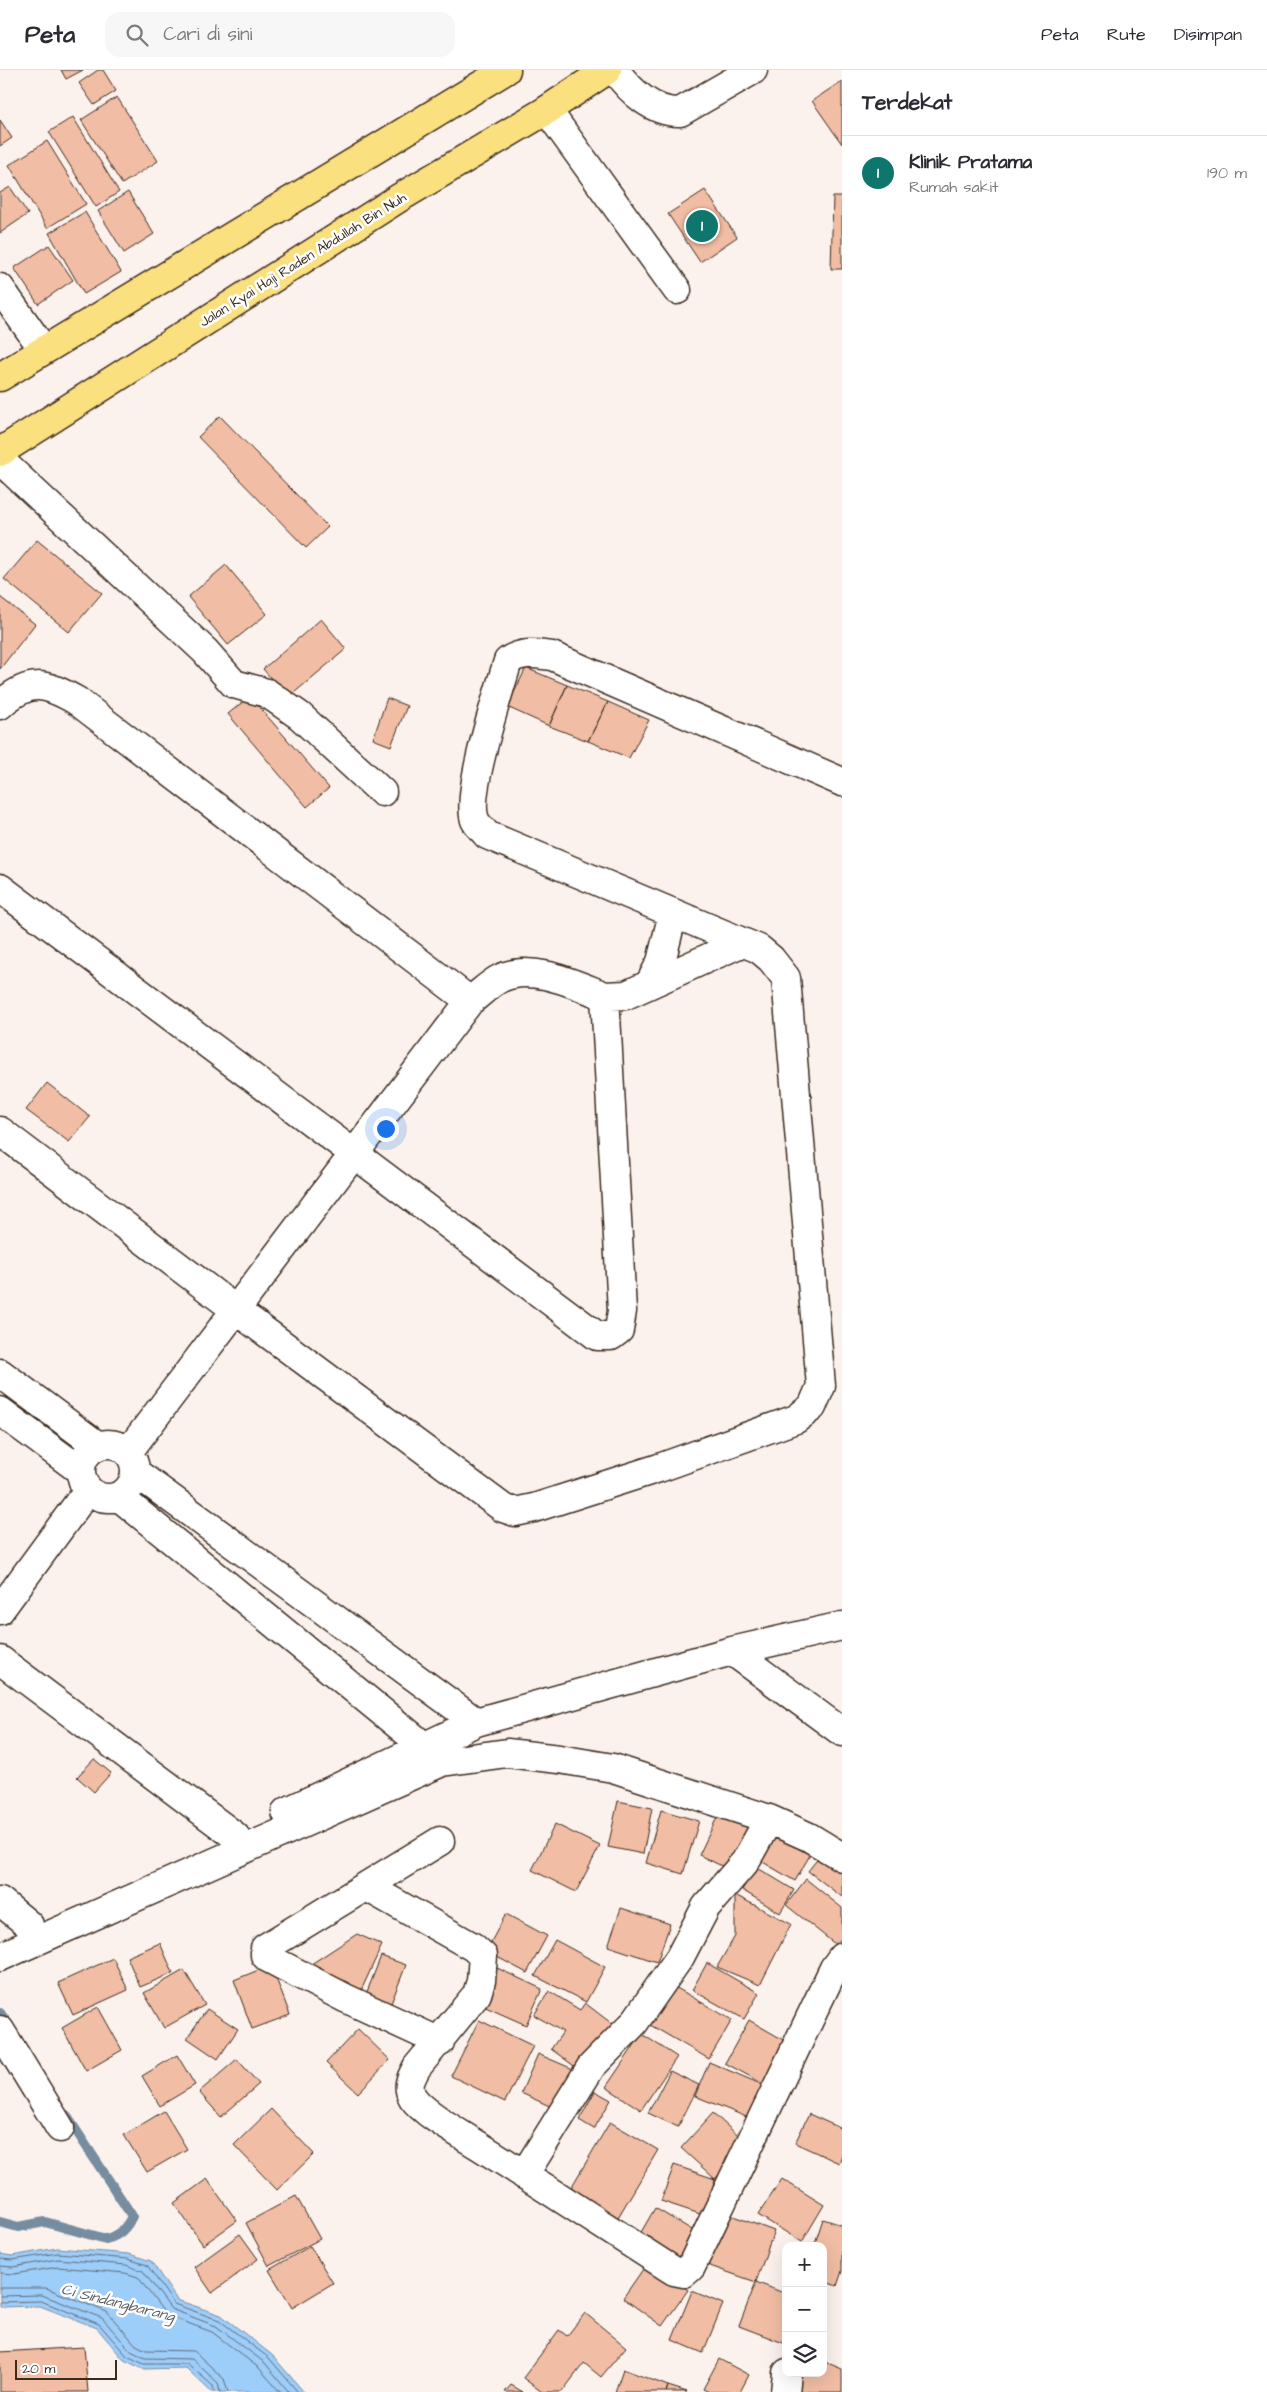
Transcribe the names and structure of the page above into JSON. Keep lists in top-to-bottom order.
{
  "streets": {
    "highway": ["Jalan Kyai Haji Raden Abdullah Bin Nuh"]
  },
  "water": ["Ci Sindangbarang"],
  "scale_bar": "20 m",
  "page": {
    "header": "Peta",
    "search": "Cari di sini",
    "nav": ["Peta", "Rute", "Disimpan"],
    "heading": "Terdekat",
    "list": [
      {
        "mark": "1",
        "name": "Klinik Pratama",
        "note": "Rumah sakit",
        "value": "190 m"
      }
    ],
    "pins": "1",
    "map_buttons": ["+", "−"],
    "scale": "20 m"
  }
}
